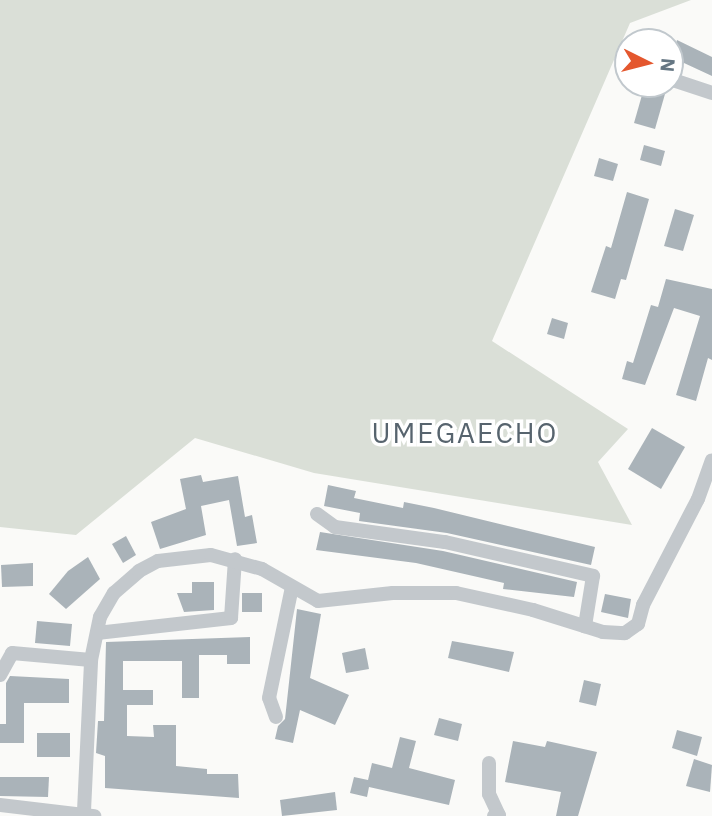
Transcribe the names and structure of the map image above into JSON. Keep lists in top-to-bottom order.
{
  "districts": ["UMEGAECHO"],
  "north": "right"
}
